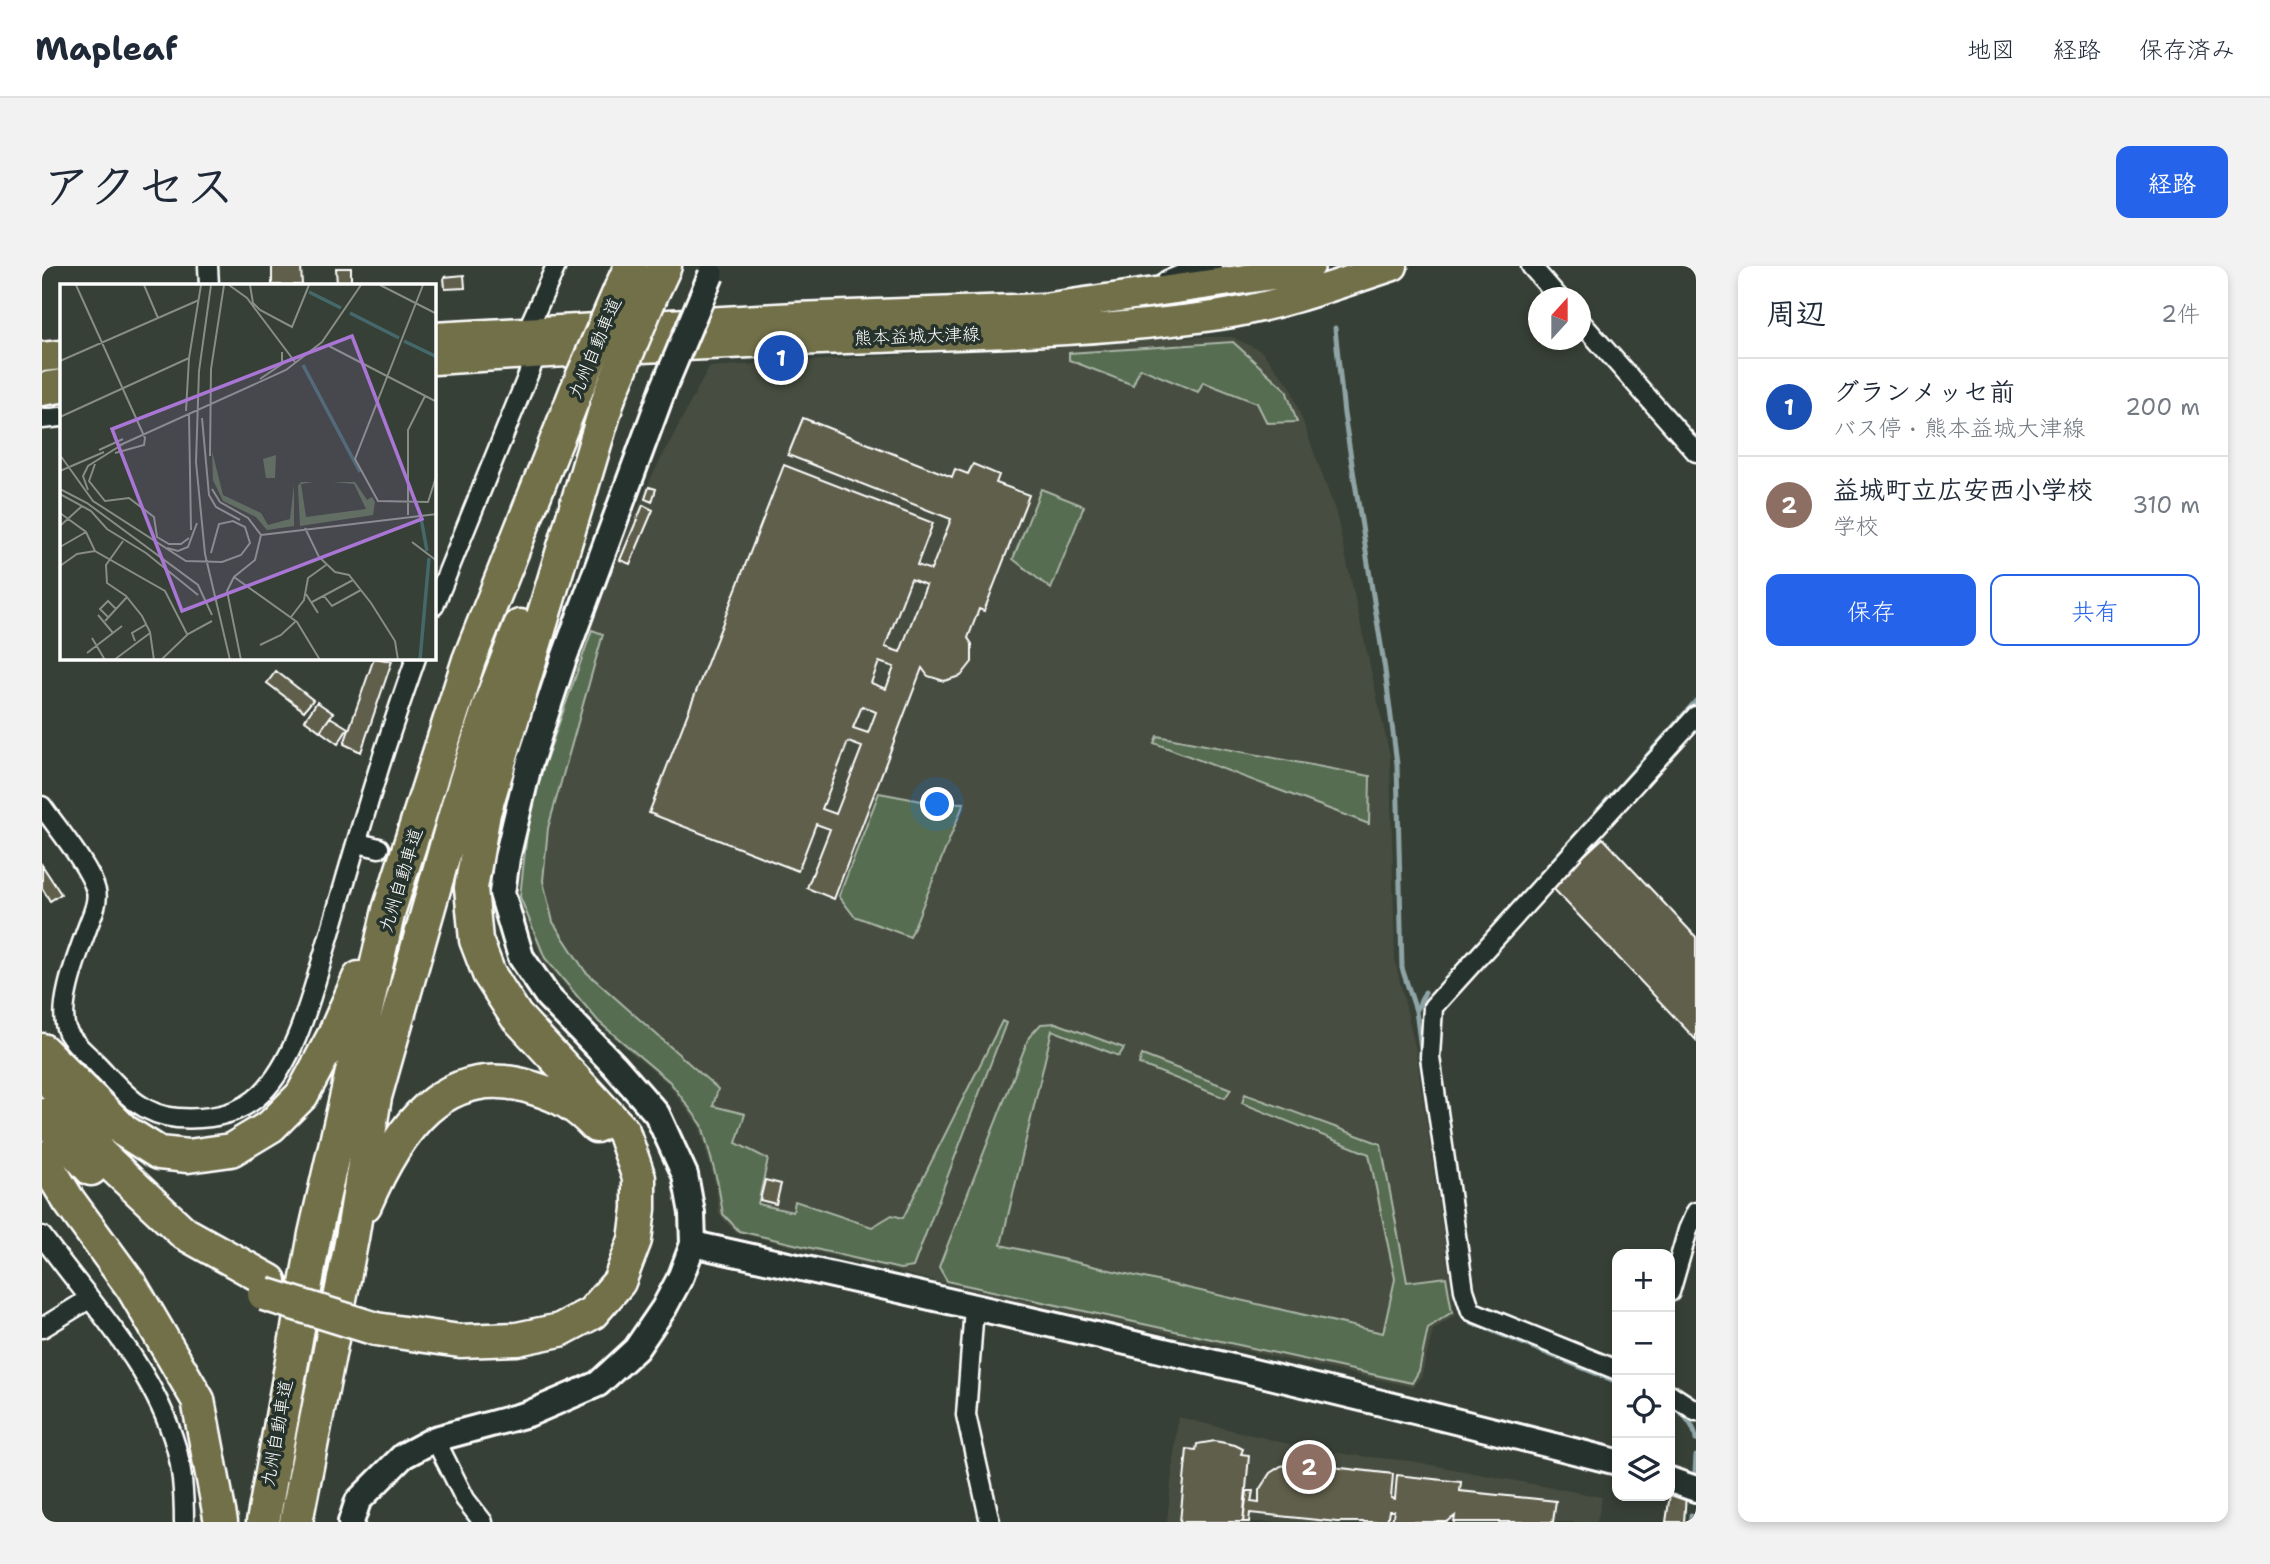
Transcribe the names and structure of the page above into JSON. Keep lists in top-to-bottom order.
{
  "streets": {
    "highway": ["九州自動車道"],
    "main road": ["熊本益城大津線"]
  },
  "north": "top",
  "page": {
    "header": "Mapleaf",
    "nav": ["地図", "経路", "保存済み"],
    "title": "アクセス",
    "buttons": [
      "経路",
      ["保存", "共有"]
    ],
    "heading": ["周辺", "2件"],
    "pins": ["1", "2"],
    "list": [
      {
        "mark": "1",
        "name": "グランメッセ前",
        "note": "バス停 · 熊本益城大津線",
        "value": "200 m"
      },
      {
        "mark": "2",
        "name": "益城町立広安西小学校",
        "note": "学校",
        "value": "310 m"
      }
    ],
    "map_buttons": ["+", "−"]
  }
}
